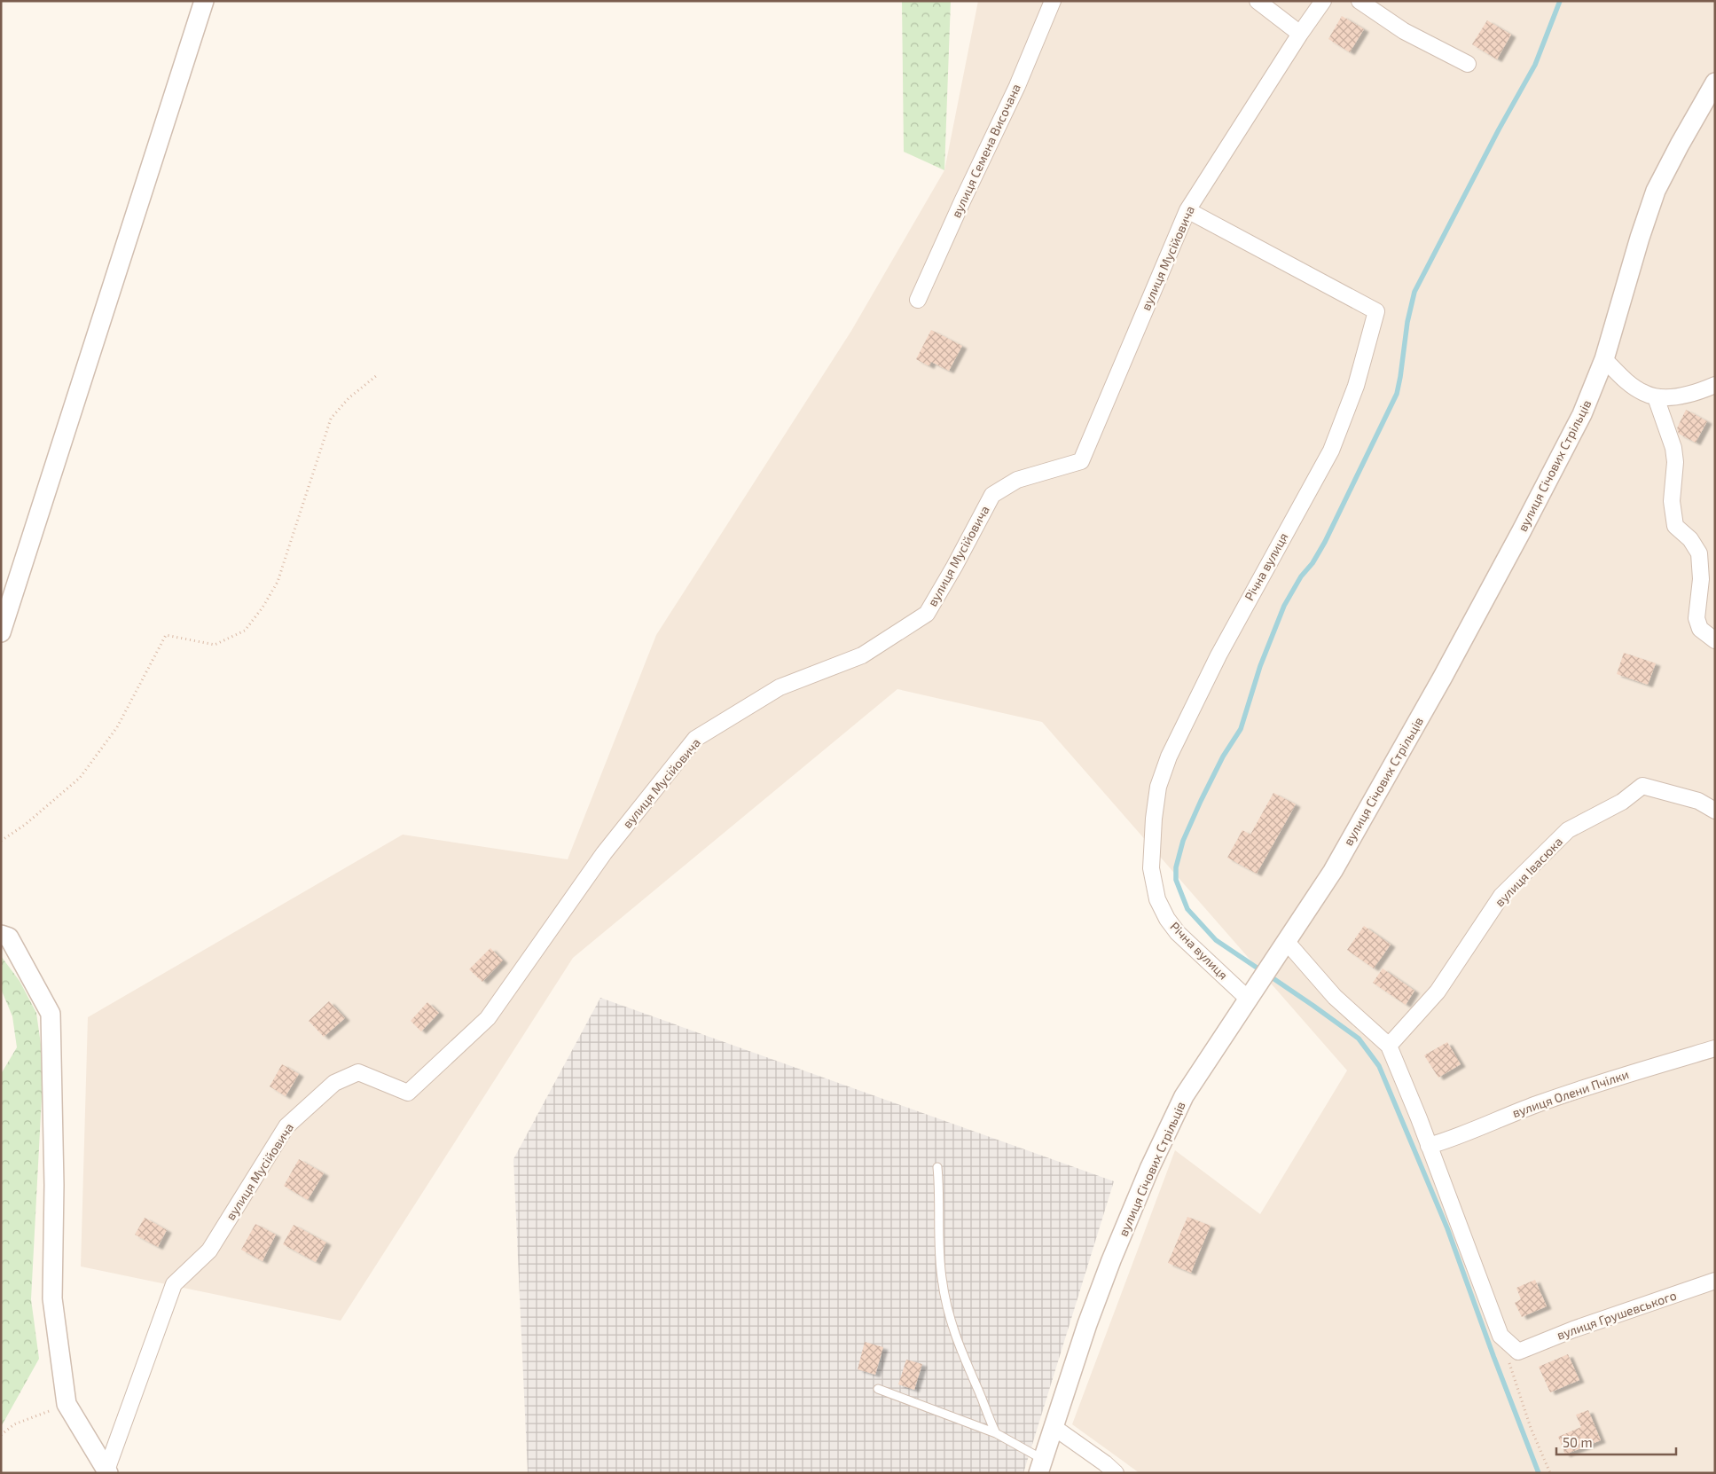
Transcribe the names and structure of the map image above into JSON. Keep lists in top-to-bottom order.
{
  "streets": {
    "street": [
      "вулиця Семена Височана",
      "вулиця Мусійовича",
      "вулиця Січових Стрільців",
      "Річна вулиця",
      "вулиця Івасюка",
      "вулиця Олени Пчілки",
      "вулиця Грушевського"
    ]
  },
  "crossings": [
    ["вулиця Мусійовича", "Річна вулиця"],
    ["вулиця Січових Стрільців", "Річна вулиця"]
  ],
  "scale_bar": "50 m"
}
